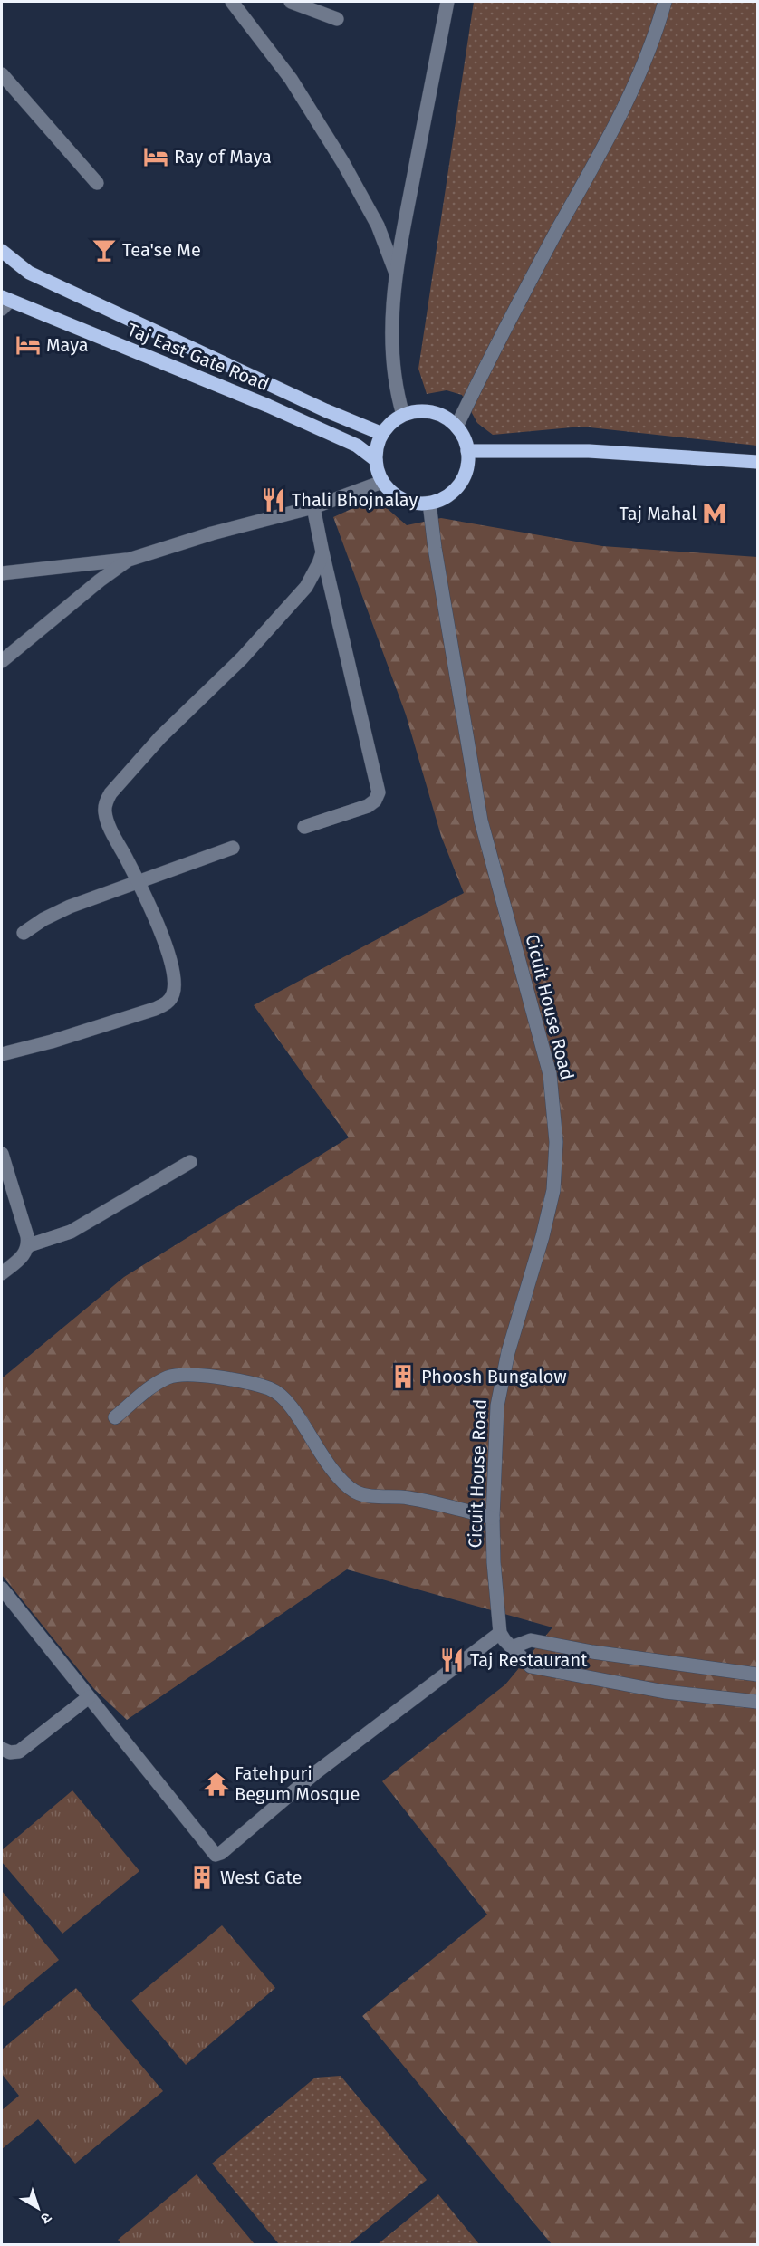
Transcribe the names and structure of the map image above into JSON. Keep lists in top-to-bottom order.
{
  "streets": {
    "main road": ["Taj East Gate Road"],
    "street": ["Cicuit House Road"]
  },
  "crossings": [
    ["Taj East Gate Road", "Cicuit House Road"]
  ],
  "places": {
    "hotel": ["Ray of Maya", "Maya"],
    "bar": ["Tea'se Me"],
    "restaurant": ["Thali Bhojnalay", "Taj Restaurant"],
    "metro station": ["Taj Mahal"],
    "building": ["Phoosh Bungalow", "West Gate"],
    "temple": ["Fatehpuri Begum Mosque"]
  },
  "north": "bottom right"
}
